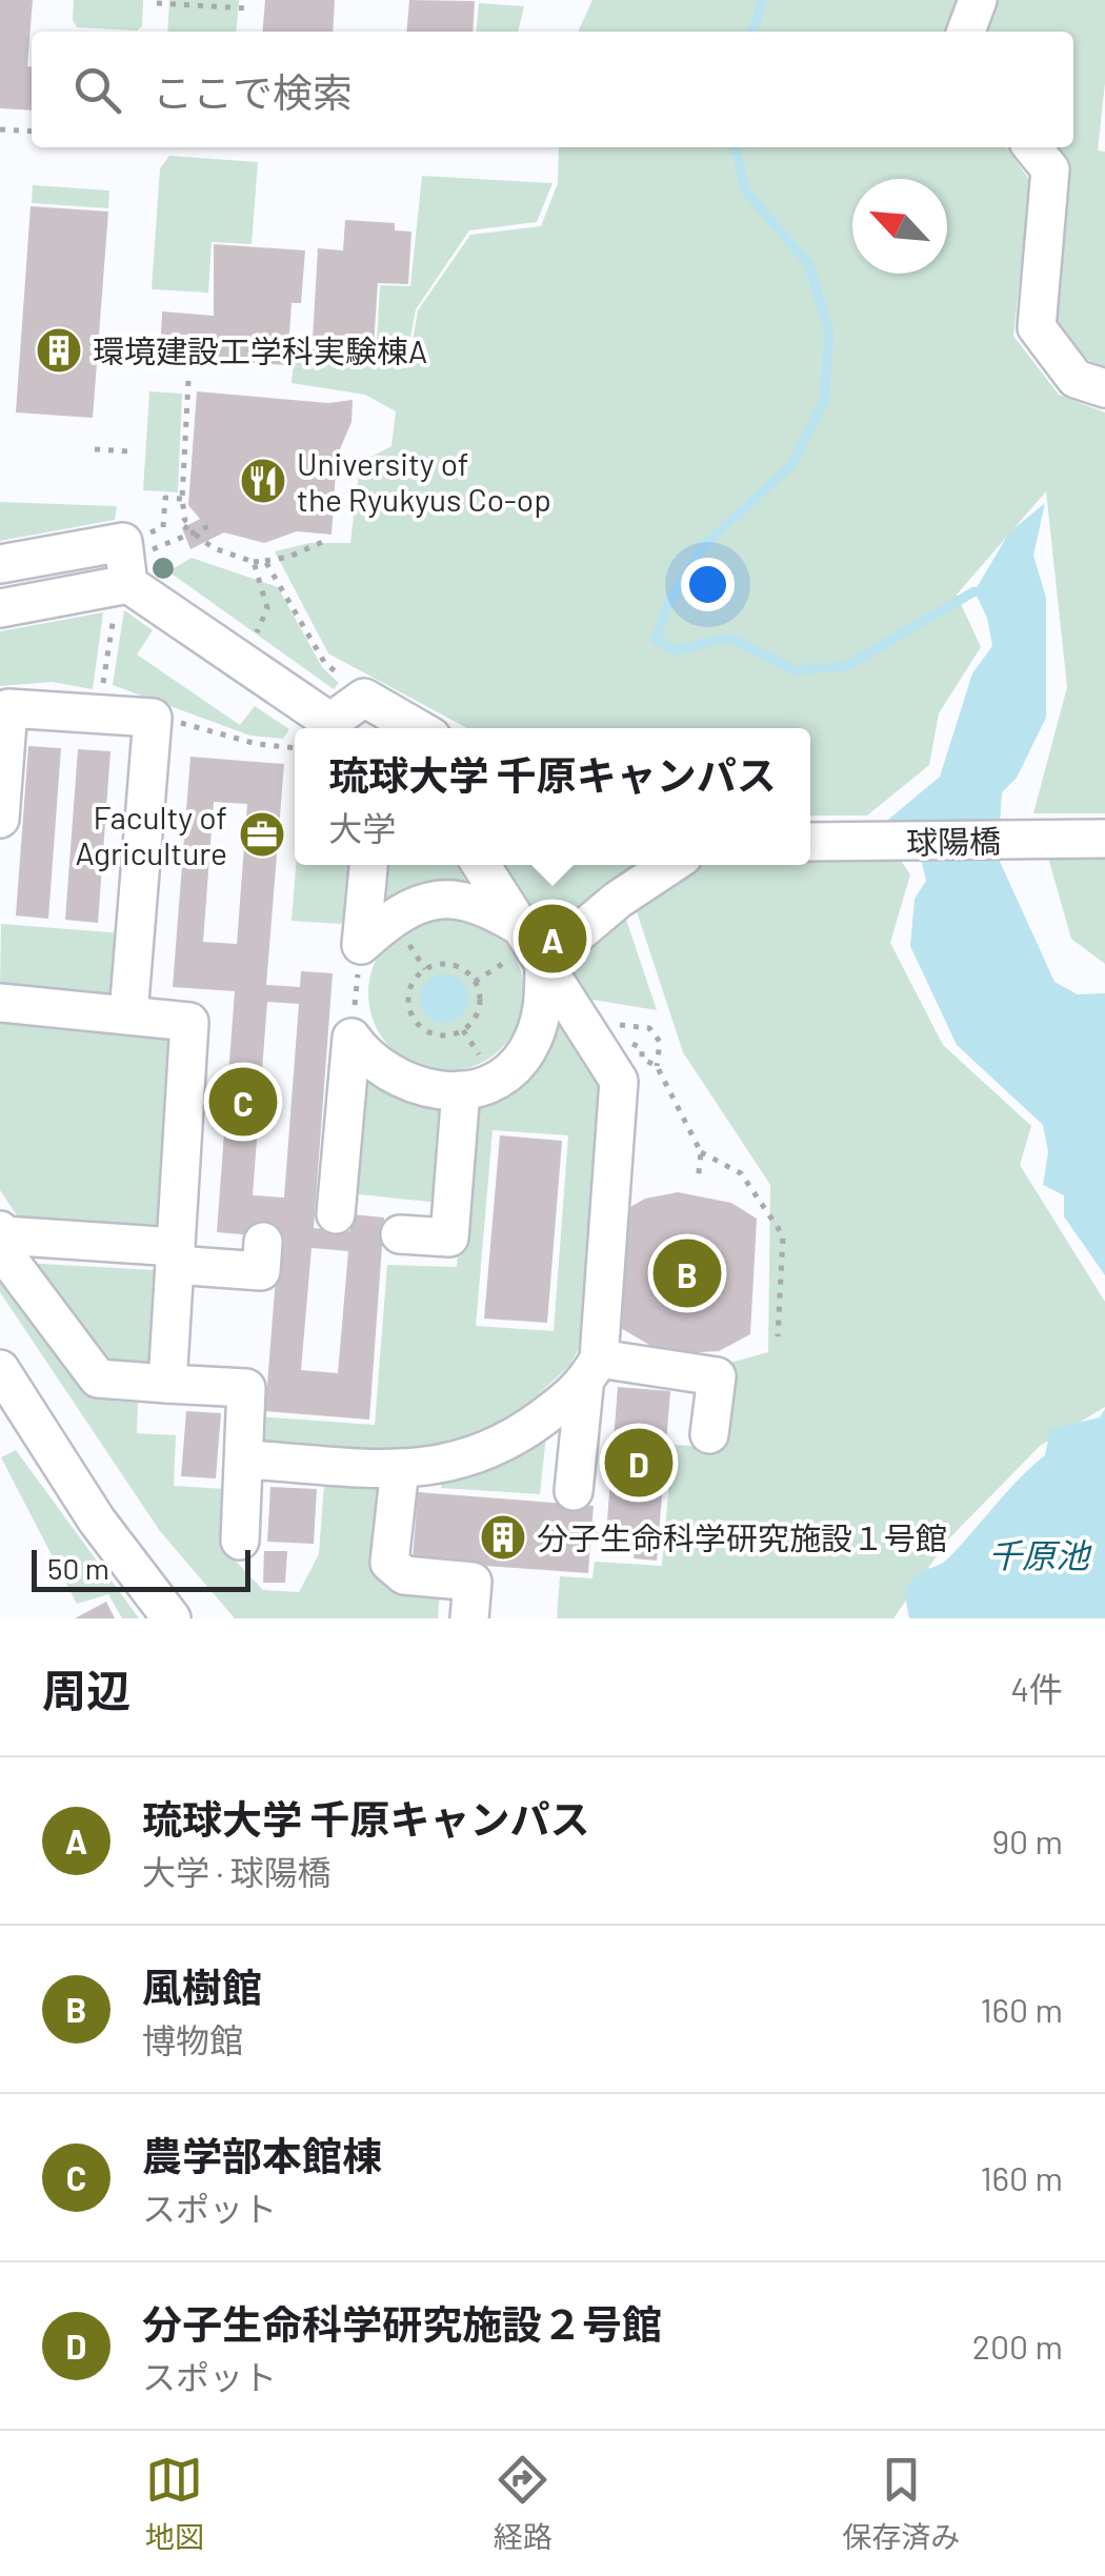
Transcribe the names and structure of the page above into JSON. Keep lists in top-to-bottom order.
{
  "streets": {
    "street": ["球陽橋"]
  },
  "water": ["千原池"],
  "places": {
    "building": ["環境建設工学科実験棟A", "分子生命科学研究施設１号館"],
    "restaurant": ["University of the Ryukyus Co-op"],
    "office": ["Faculty of Agriculture"]
  },
  "scale_bar": "50 m",
  "north": "top left",
  "page": {
    "search": "ここで検索",
    "popup": ["琉球大学 千原キャンパス", "大学"],
    "pins": [
      "A",
      "C",
      "B",
      "D"
    ],
    "scale": "50 m",
    "heading": ["周辺", "4件"],
    "list": [
      {
        "mark": "A",
        "name": "琉球大学 千原キャンパス",
        "note": "大学 · 球陽橋",
        "value": "90 m"
      },
      {
        "mark": "B",
        "name": "風樹館",
        "note": "博物館",
        "value": "160 m"
      },
      {
        "mark": "C",
        "name": "農学部本館棟",
        "note": "スポット",
        "value": "160 m"
      },
      {
        "mark": "D",
        "name": "分子生命科学研究施設２号館",
        "note": "スポット",
        "value": "200 m"
      }
    ],
    "nav": ["地図", "経路", "保存済み"]
  }
}
